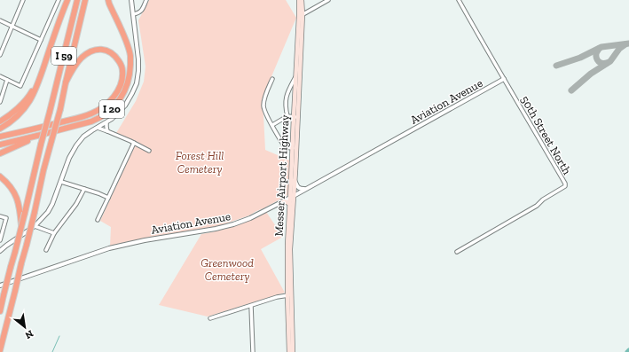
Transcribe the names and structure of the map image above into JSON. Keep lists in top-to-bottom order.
{
  "streets": {
    "highway": ["I 59", "I 20"],
    "main road": ["Messer Airport Highway"],
    "street": ["Aviation Avenue", "50th Street North"]
  },
  "crossings": [
    ["Aviation Avenue", "50th Street North"],
    ["Aviation Avenue", "Messer Airport Highway"]
  ],
  "parks": ["Forest Hill Cemetery", "Greenwood Cemetery"],
  "north": "bottom right"
}
